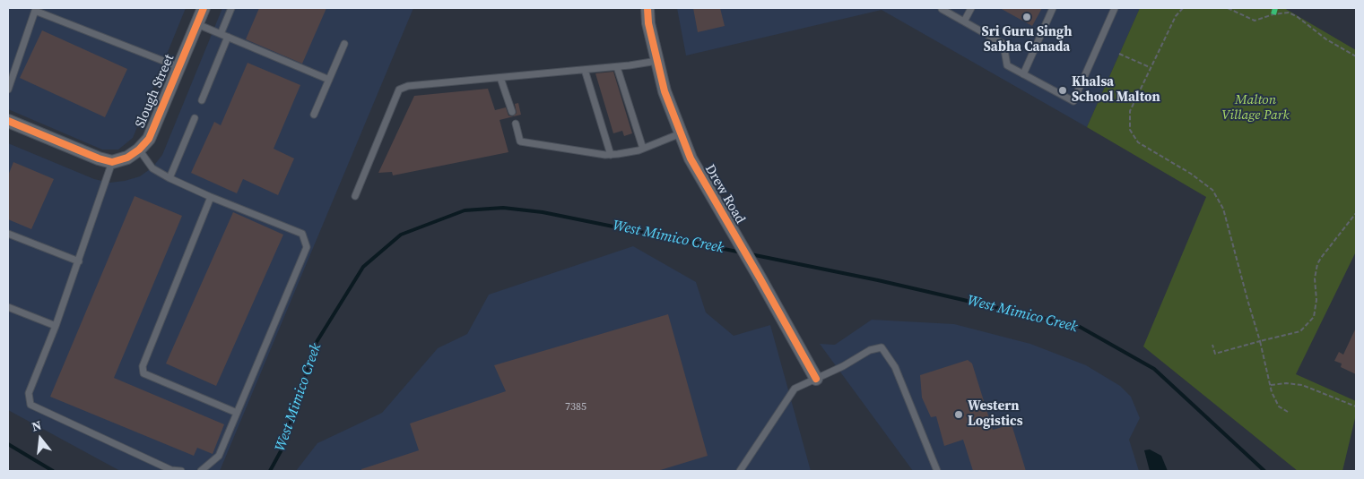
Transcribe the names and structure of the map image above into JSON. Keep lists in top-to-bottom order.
{
  "streets": {
    "street": ["Slough Street", "Drew Road"]
  },
  "water": ["West Mimico Creek"],
  "parks": ["Malton Village Park"],
  "places": ["Sri Guru Singh Sabha Canada", "Khalsa School Malton", "Western Logistics"],
  "house_numbers": ["7385"],
  "north": "top"
}
